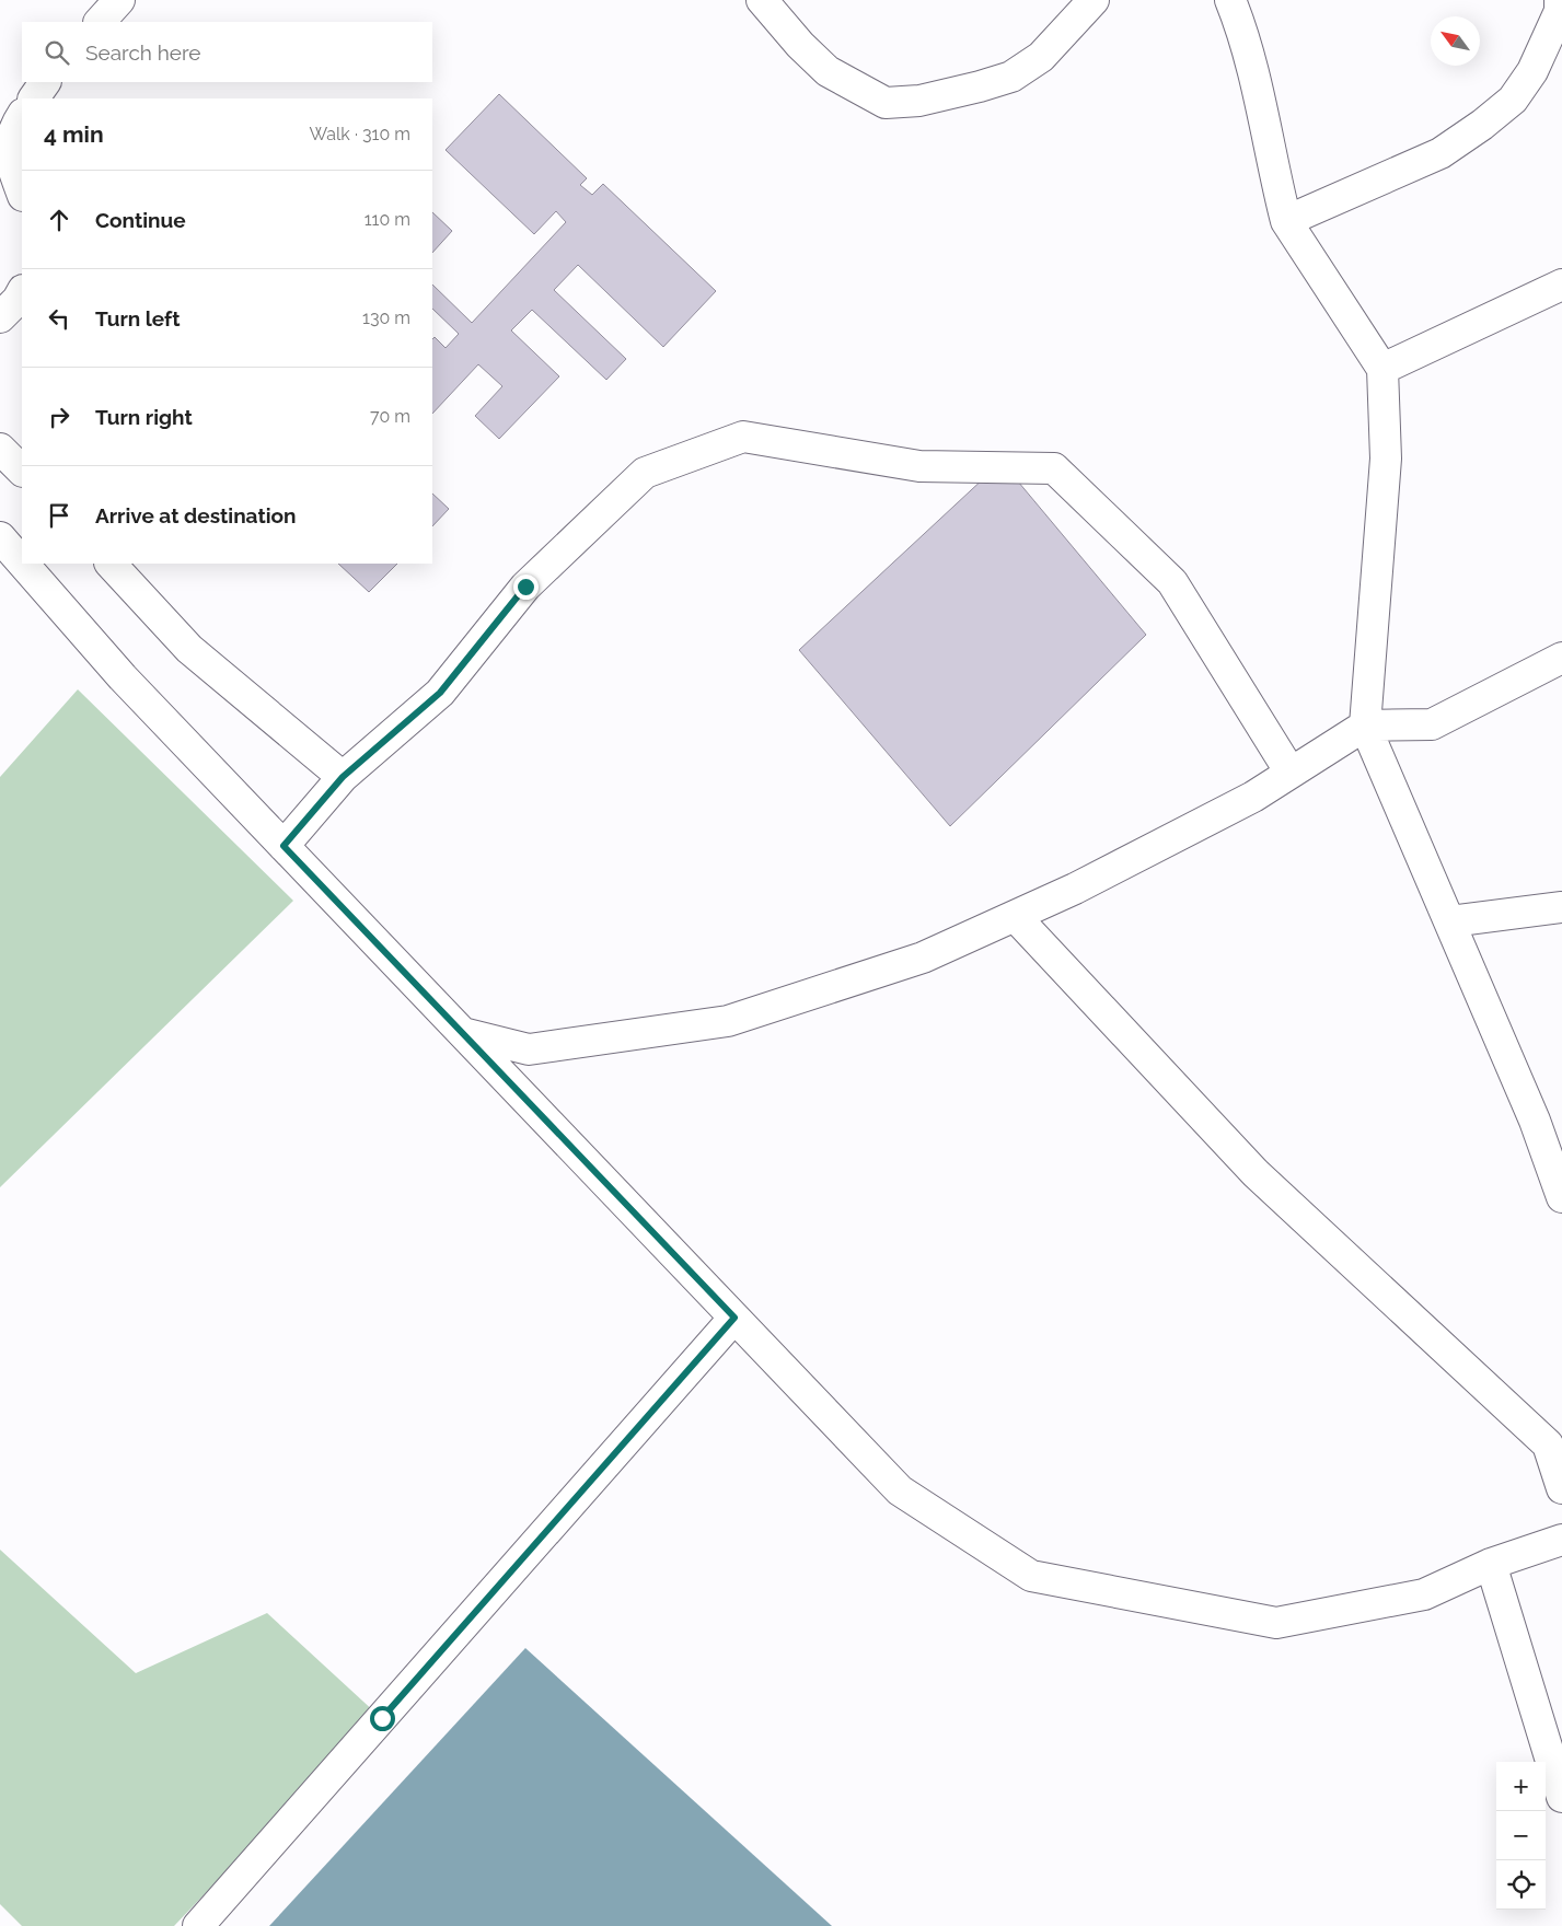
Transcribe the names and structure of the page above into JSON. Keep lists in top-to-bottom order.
{
  "north": "top left",
  "page": {
    "search": "Search here",
    "heading": ["4 min", "Walk · 310 m"],
    "list": [
      ["Continue", "110 m"],
      ["Turn left", "130 m"],
      ["Turn right", "70 m"],
      "Arrive at destination"
    ],
    "map_buttons": ["+", "−"]
  }
}
